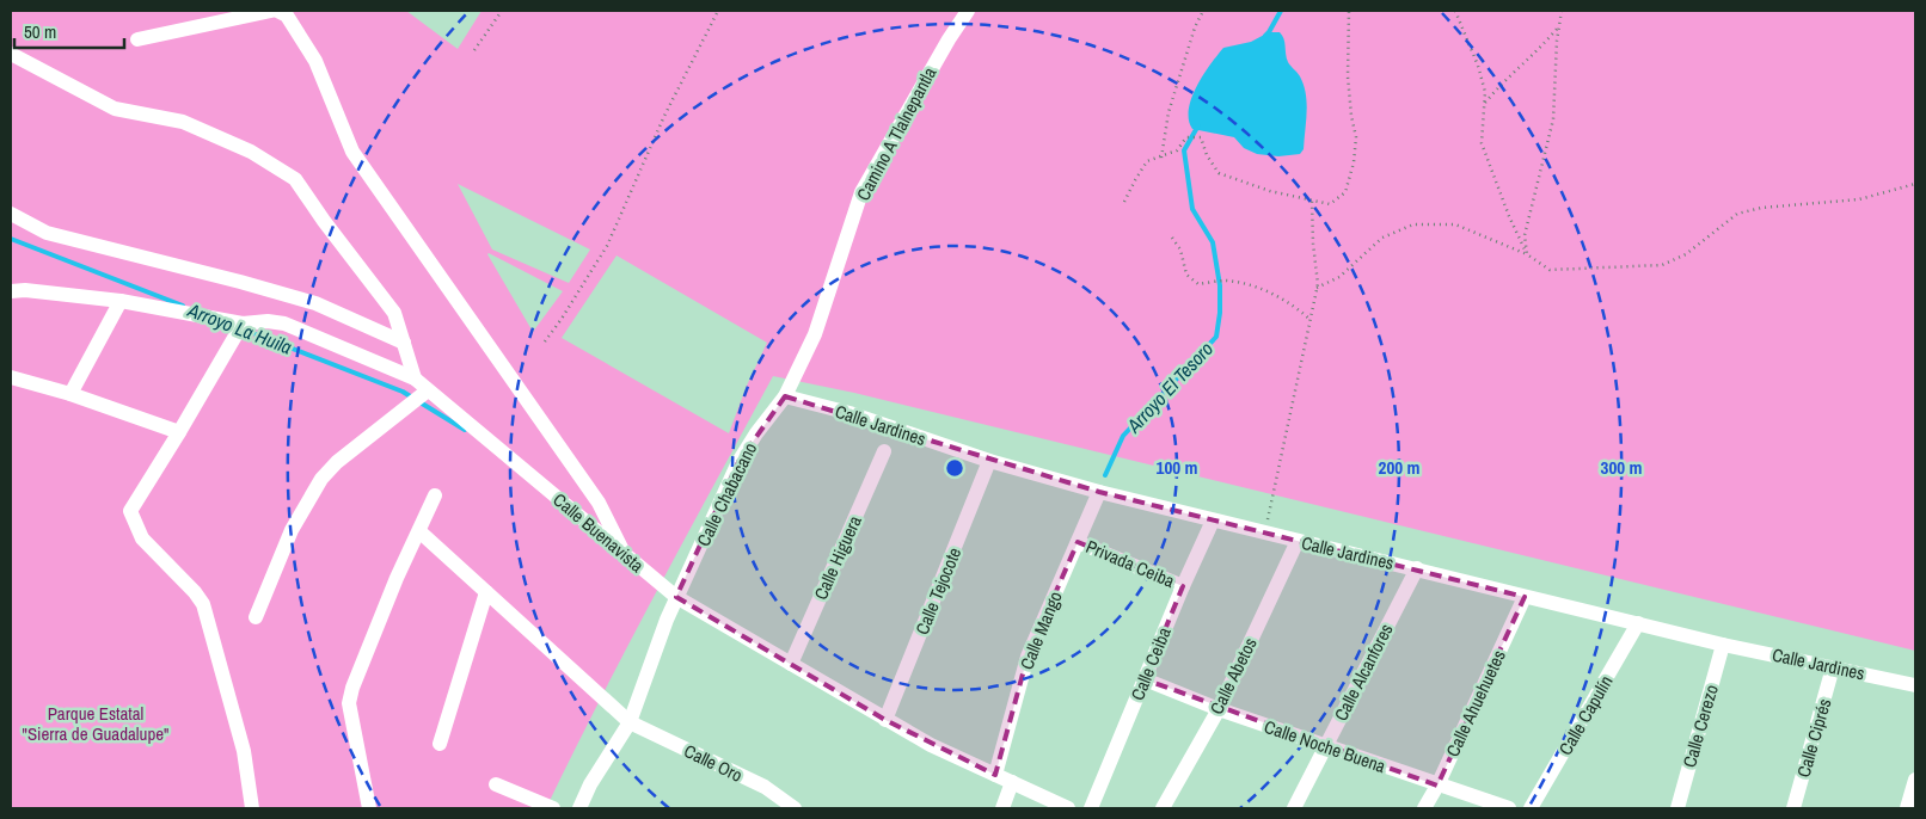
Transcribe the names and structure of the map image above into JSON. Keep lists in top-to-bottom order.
{
  "streets": {
    "street": [
      "Camino A Tlalnepantla",
      "Calle Jardines",
      "Calle Chabacano",
      "Calle Buenavista",
      "Calle Higuera",
      "Privada Ceiba",
      "Calle Tejocote",
      "Calle Mango",
      "Calle Ceiba",
      "Calle Alcanfores",
      "Calle Abetos",
      "Calle Ahuehuetes",
      "Calle Capulín",
      "Calle Cerezo",
      "Calle Ciprés",
      "Calle Noche Buena",
      "Calle Oro"
    ]
  },
  "crossings": [
    ["Camino A Tlalnepantla", "Calle Jardines"],
    ["Camino A Tlalnepantla", "Calle Chabacano"],
    ["Calle Jardines", "Calle Chabacano"],
    ["Calle Jardines", "Calle Tejocote"],
    ["Calle Jardines", "Calle Mango"],
    ["Calle Jardines", "Calle Ceiba"],
    ["Calle Jardines", "Calle Alcanfores"],
    ["Calle Jardines", "Calle Abetos"],
    ["Calle Jardines", "Calle Ahuehuetes"],
    ["Calle Jardines", "Calle Capulín"],
    ["Calle Jardines", "Calle Cerezo"],
    ["Calle Jardines", "Calle Ciprés"],
    ["Calle Chabacano", "Calle Buenavista"],
    ["Calle Chabacano", "Calle Oro"],
    ["Calle Buenavista", "Calle Higuera"],
    ["Calle Buenavista", "Calle Tejocote"],
    ["Calle Buenavista", "Calle Mango"],
    ["Privada Ceiba", "Calle Mango"],
    ["Privada Ceiba", "Calle Ceiba"],
    ["Calle Ceiba", "Calle Noche Buena"],
    ["Calle Alcanfores", "Calle Noche Buena"],
    ["Calle Abetos", "Calle Noche Buena"],
    ["Calle Ahuehuetes", "Calle Noche Buena"]
  ],
  "water": ["Arroyo La Huila", "Arroyo El Tesoro"],
  "parks": ["Parque Estatal \"Sierra de Guadalupe\""],
  "scale_bar": "50 m",
  "rings": ["100 m", "200 m", "300 m"]
}
